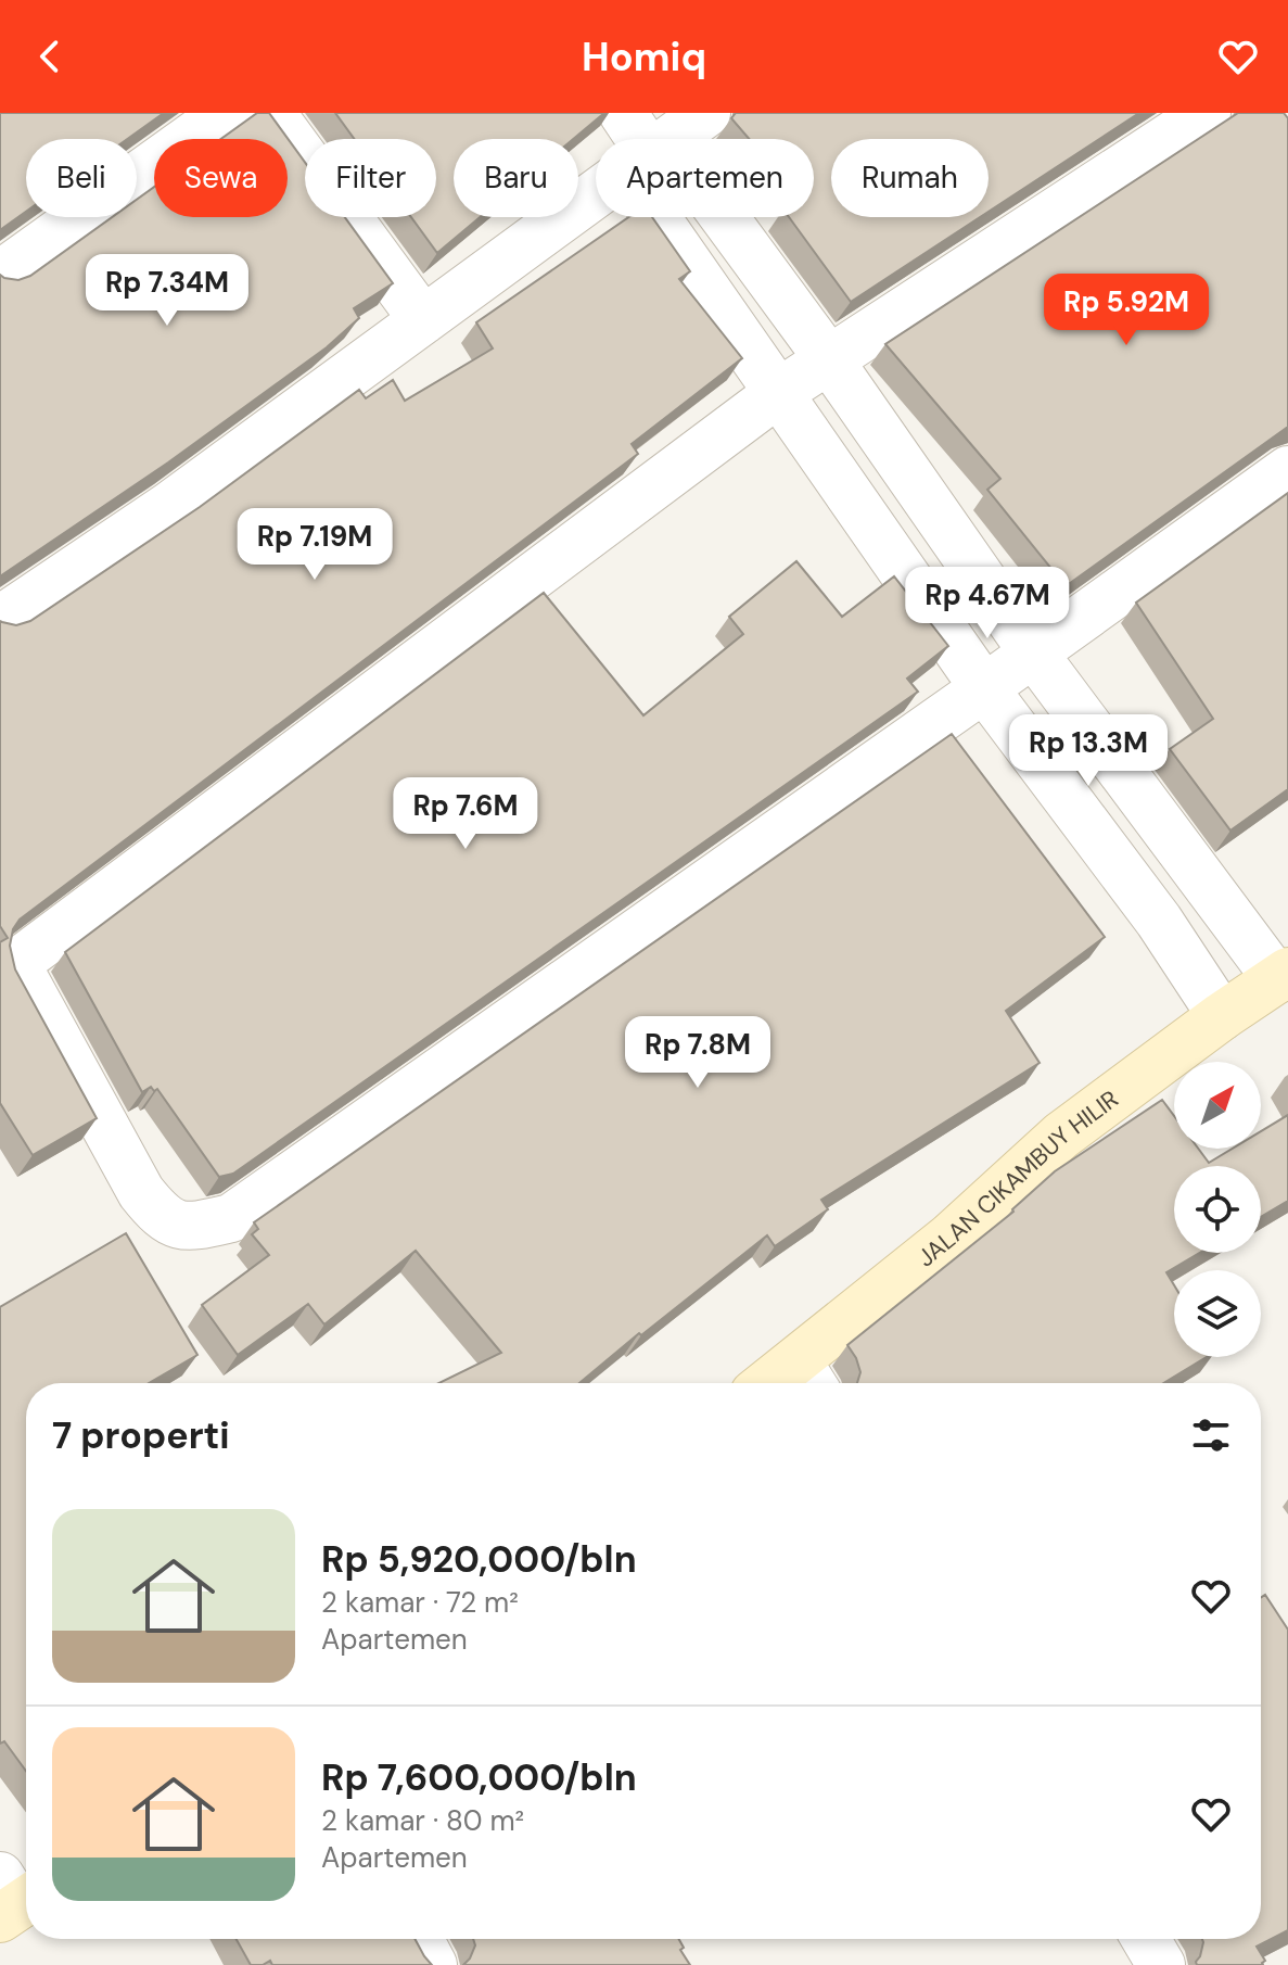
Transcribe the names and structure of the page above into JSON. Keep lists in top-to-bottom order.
{
  "streets": {
    "street": ["JALAN CIKAMBUY HILIR"]
  },
  "north": "top right",
  "page": {
    "header": "Homiq",
    "chip": [
      "Beli",
      "Sewa",
      "Filter",
      "Baru",
      "Apartemen",
      "Rumah"
    ],
    "price": [
      "Rp 7.34M",
      "Rp 5.92M",
      "Rp 7.19M",
      "Rp 4.67M",
      "Rp 13.3M",
      "Rp 7.6M",
      "Rp 7.8M"
    ],
    "heading": "7 properti",
    "list": [
      {
        "name": "Rp 5,920,000/bln",
        "note": "2 kamar · 72 m² · Apartemen"
      },
      {
        "name": "Rp 7,600,000/bln",
        "note": "2 kamar · 80 m² · Apartemen"
      }
    ]
  }
}
